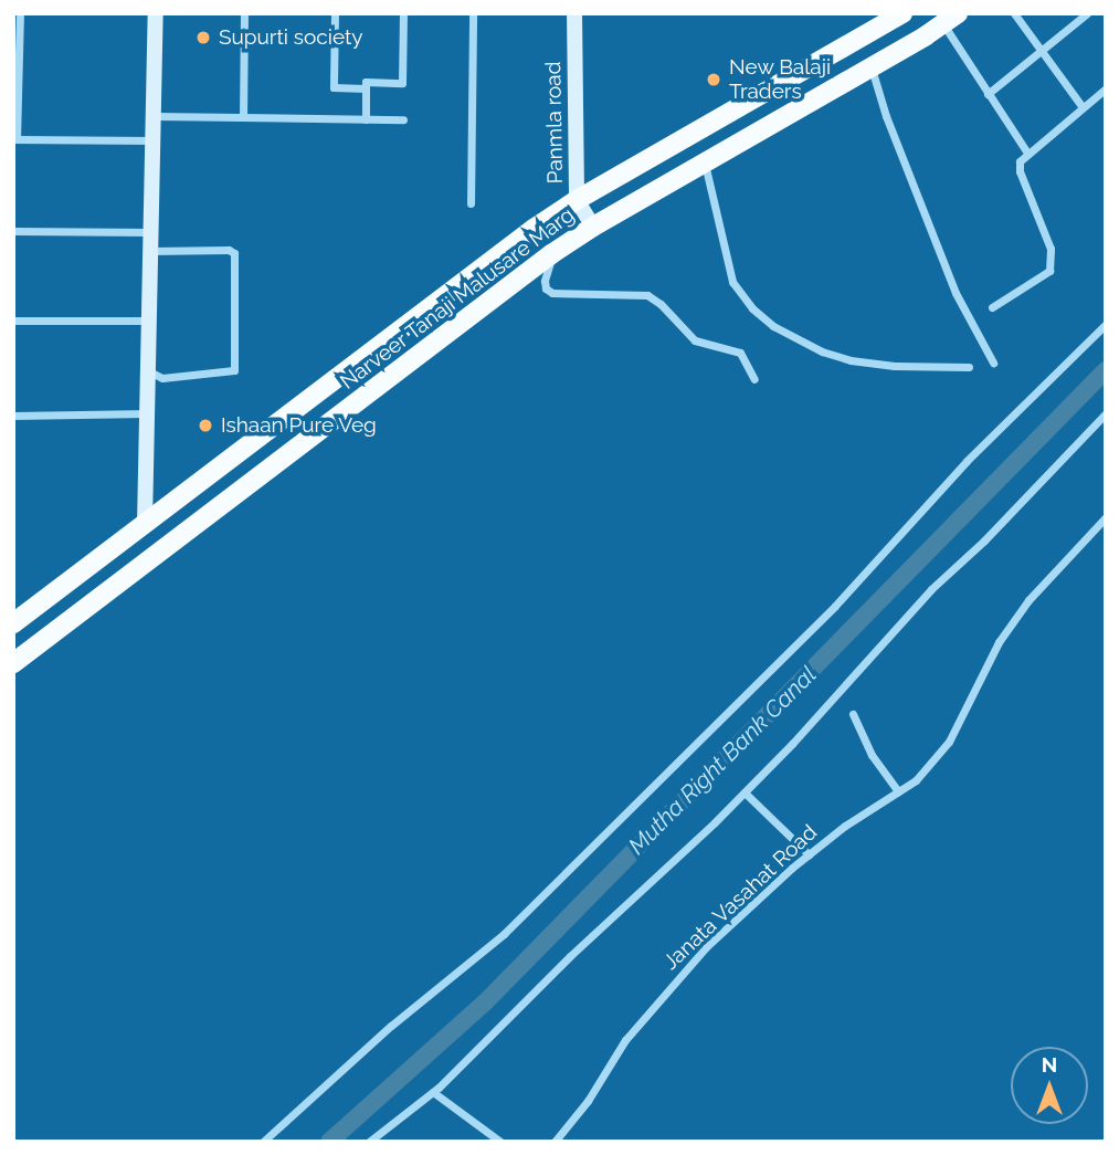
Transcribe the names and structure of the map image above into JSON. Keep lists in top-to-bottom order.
{
  "streets": {
    "main road": ["Narveer Tanaji Malusare Marg"],
    "street": ["Panmla road", "Janata Vasahat Road"]
  },
  "crossings": [
    ["Panmla road", "Narveer Tanaji Malusare Marg"]
  ],
  "water": ["Mutha Right Bank Canal"],
  "places": ["Supurti society", "New Balaji Traders", "Ishaan Pure Veg"],
  "north": "top"
}
